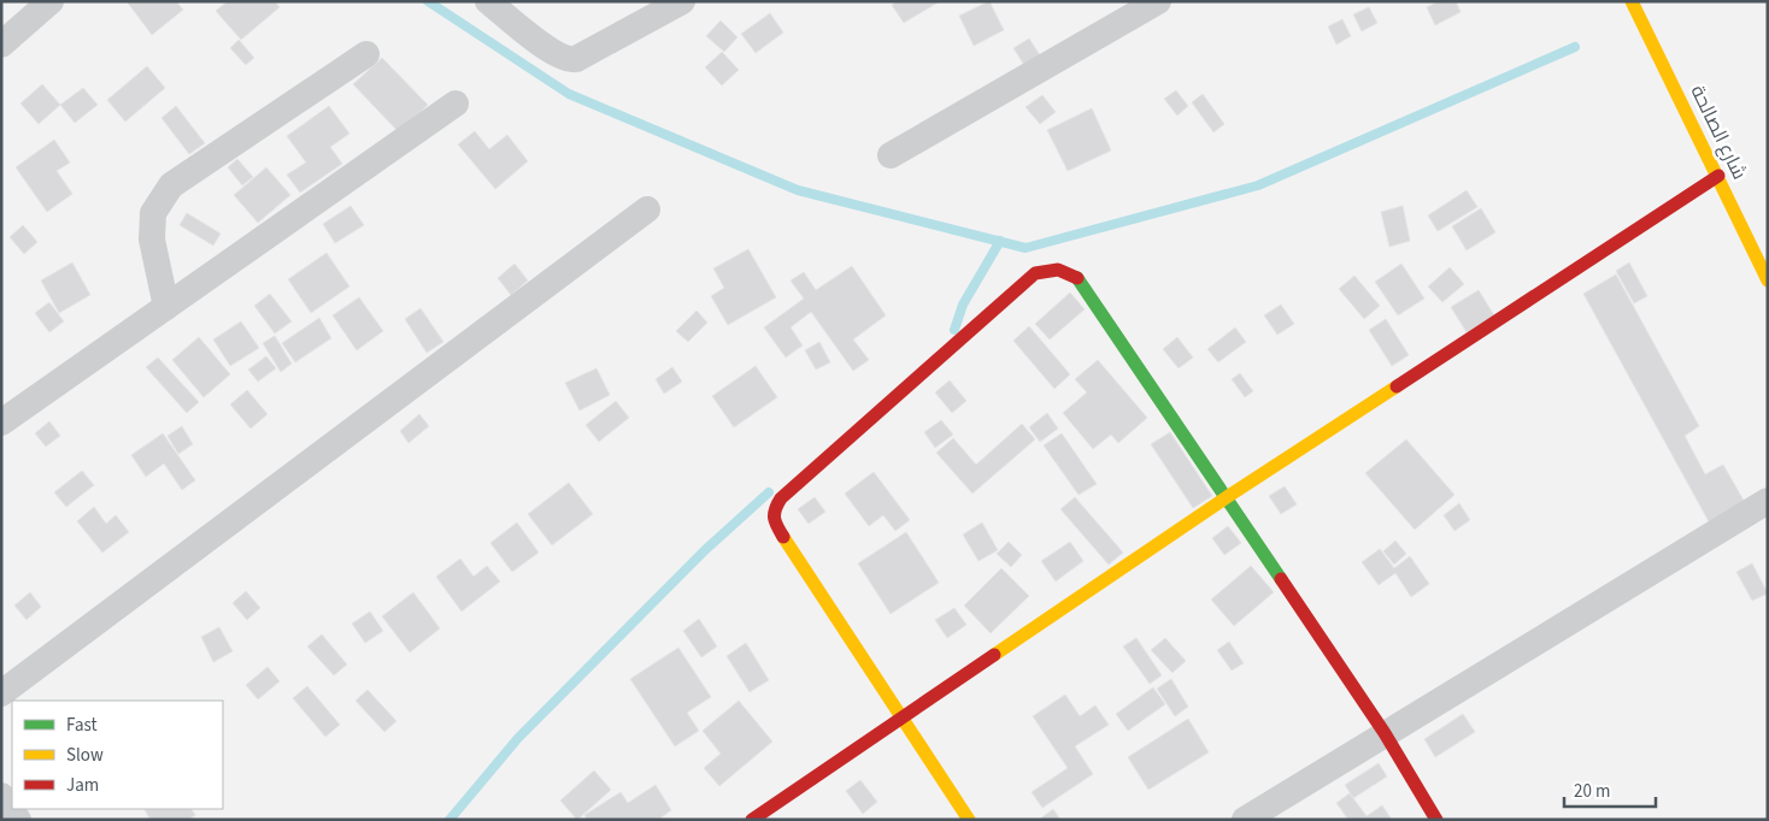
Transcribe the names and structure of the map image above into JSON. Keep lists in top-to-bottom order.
{
  "streets": {
    "street": ["شارع الصالحة"]
  },
  "legend": ["Fast", "Slow", "Jam"],
  "scale_bar": "20 m"
}
